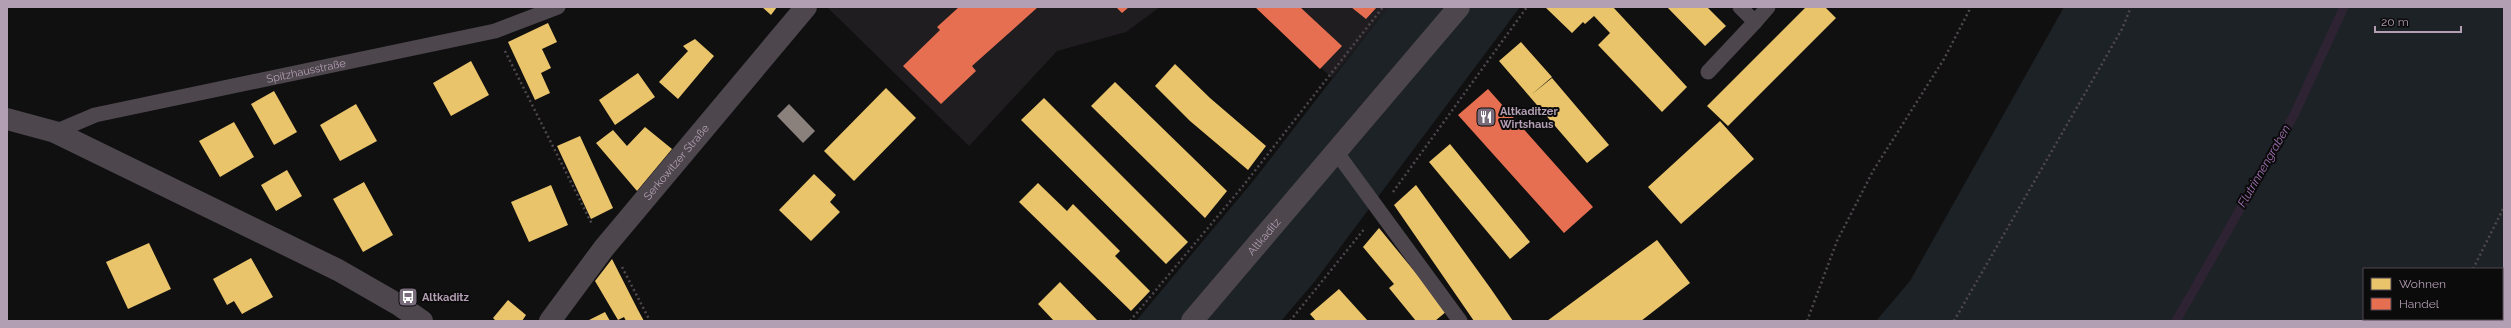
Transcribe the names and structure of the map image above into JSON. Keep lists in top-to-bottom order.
{
  "streets": {
    "street": ["Serkowitzer Straße", "Altkaditz"],
    "lane": ["Spitzhausstraße"]
  },
  "water": ["Flutrinnengraben"],
  "places": {
    "restaurant": ["Altkaditzer Wirtshaus"],
    "bus stop": ["Altkaditz"]
  },
  "legend": ["Wohnen", "Handel"],
  "scale_bar": "20 m"
}
